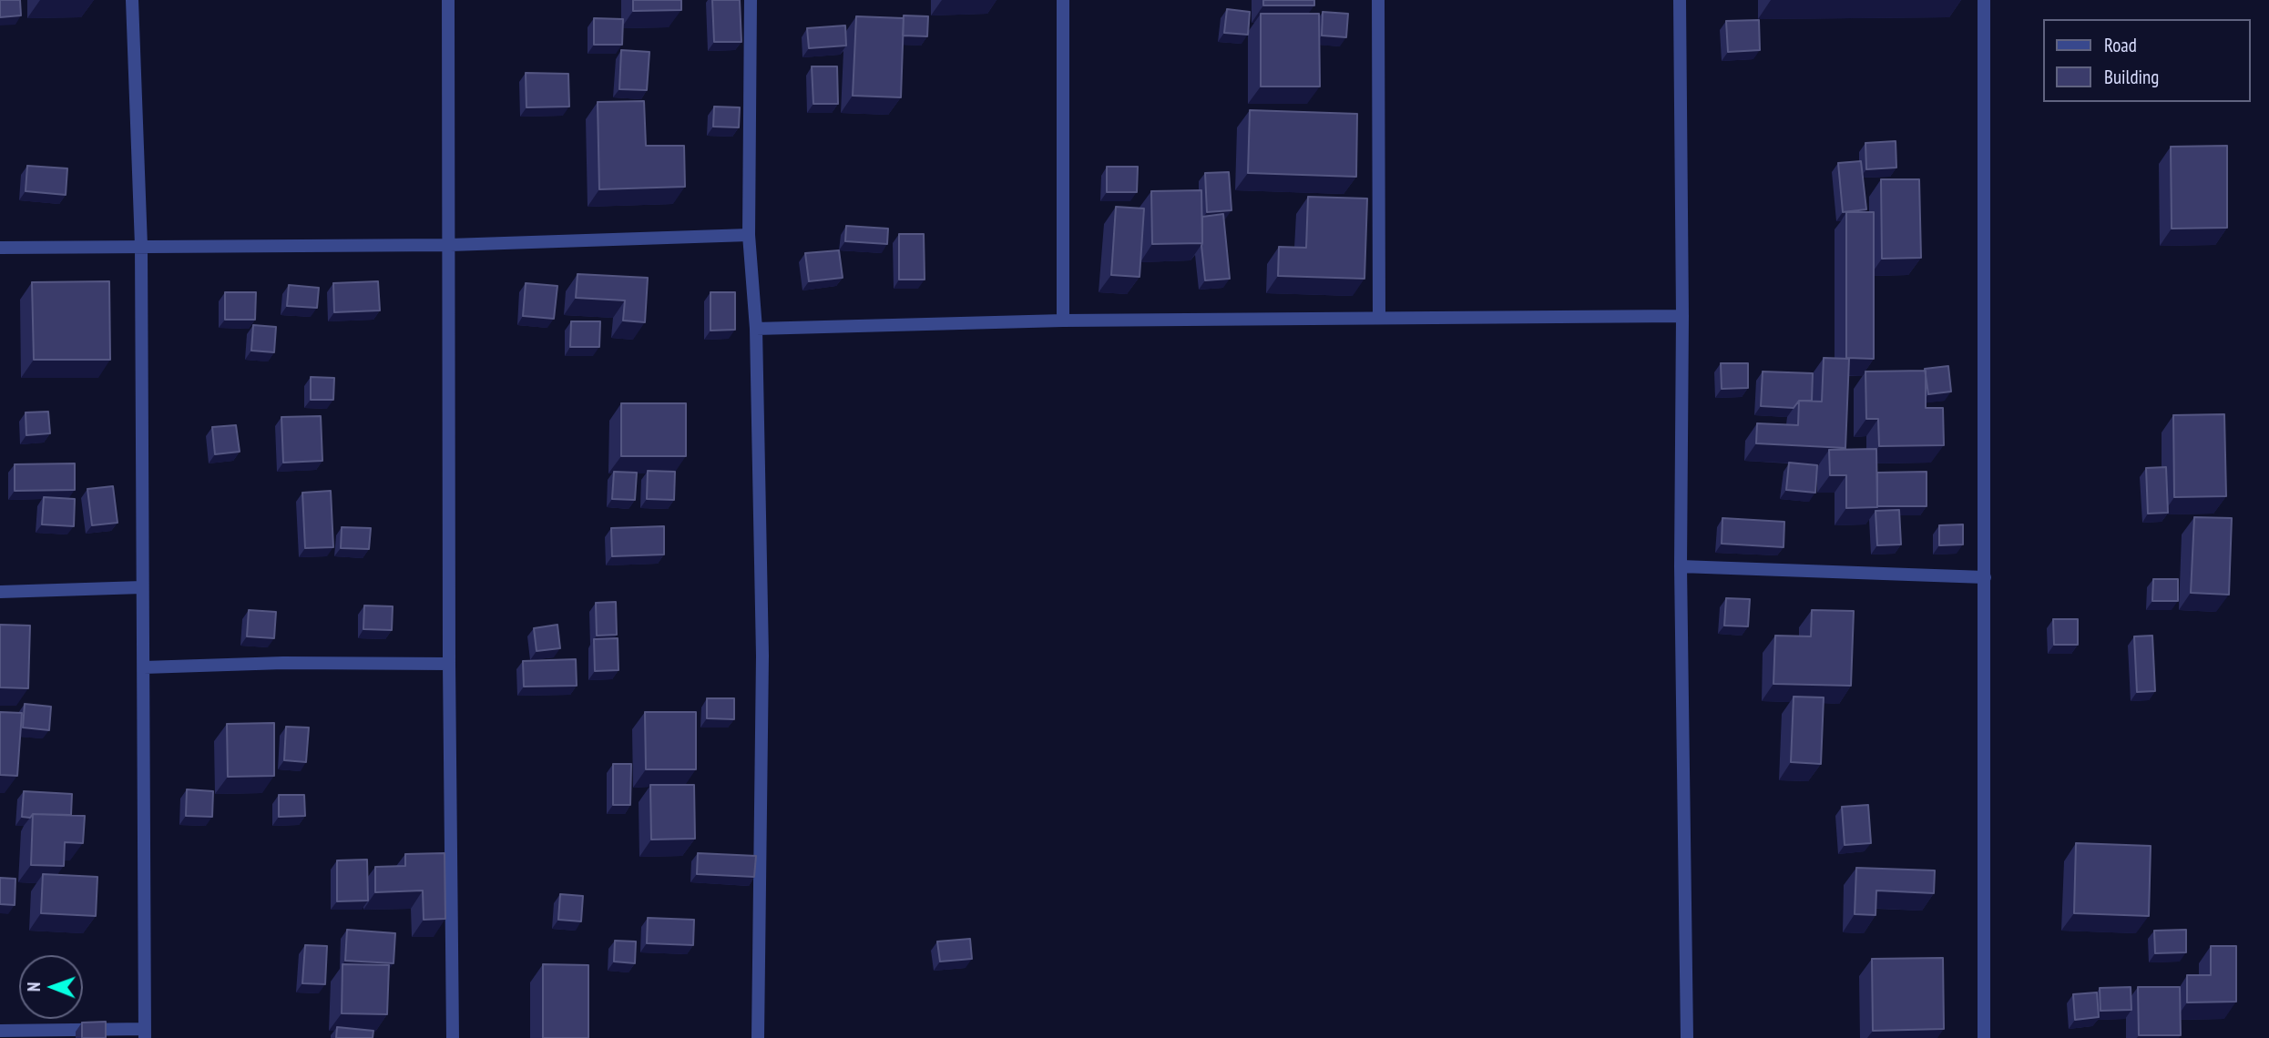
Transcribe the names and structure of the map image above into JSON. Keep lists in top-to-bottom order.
{
  "legend": ["Road", "Building"],
  "north": "left"
}
